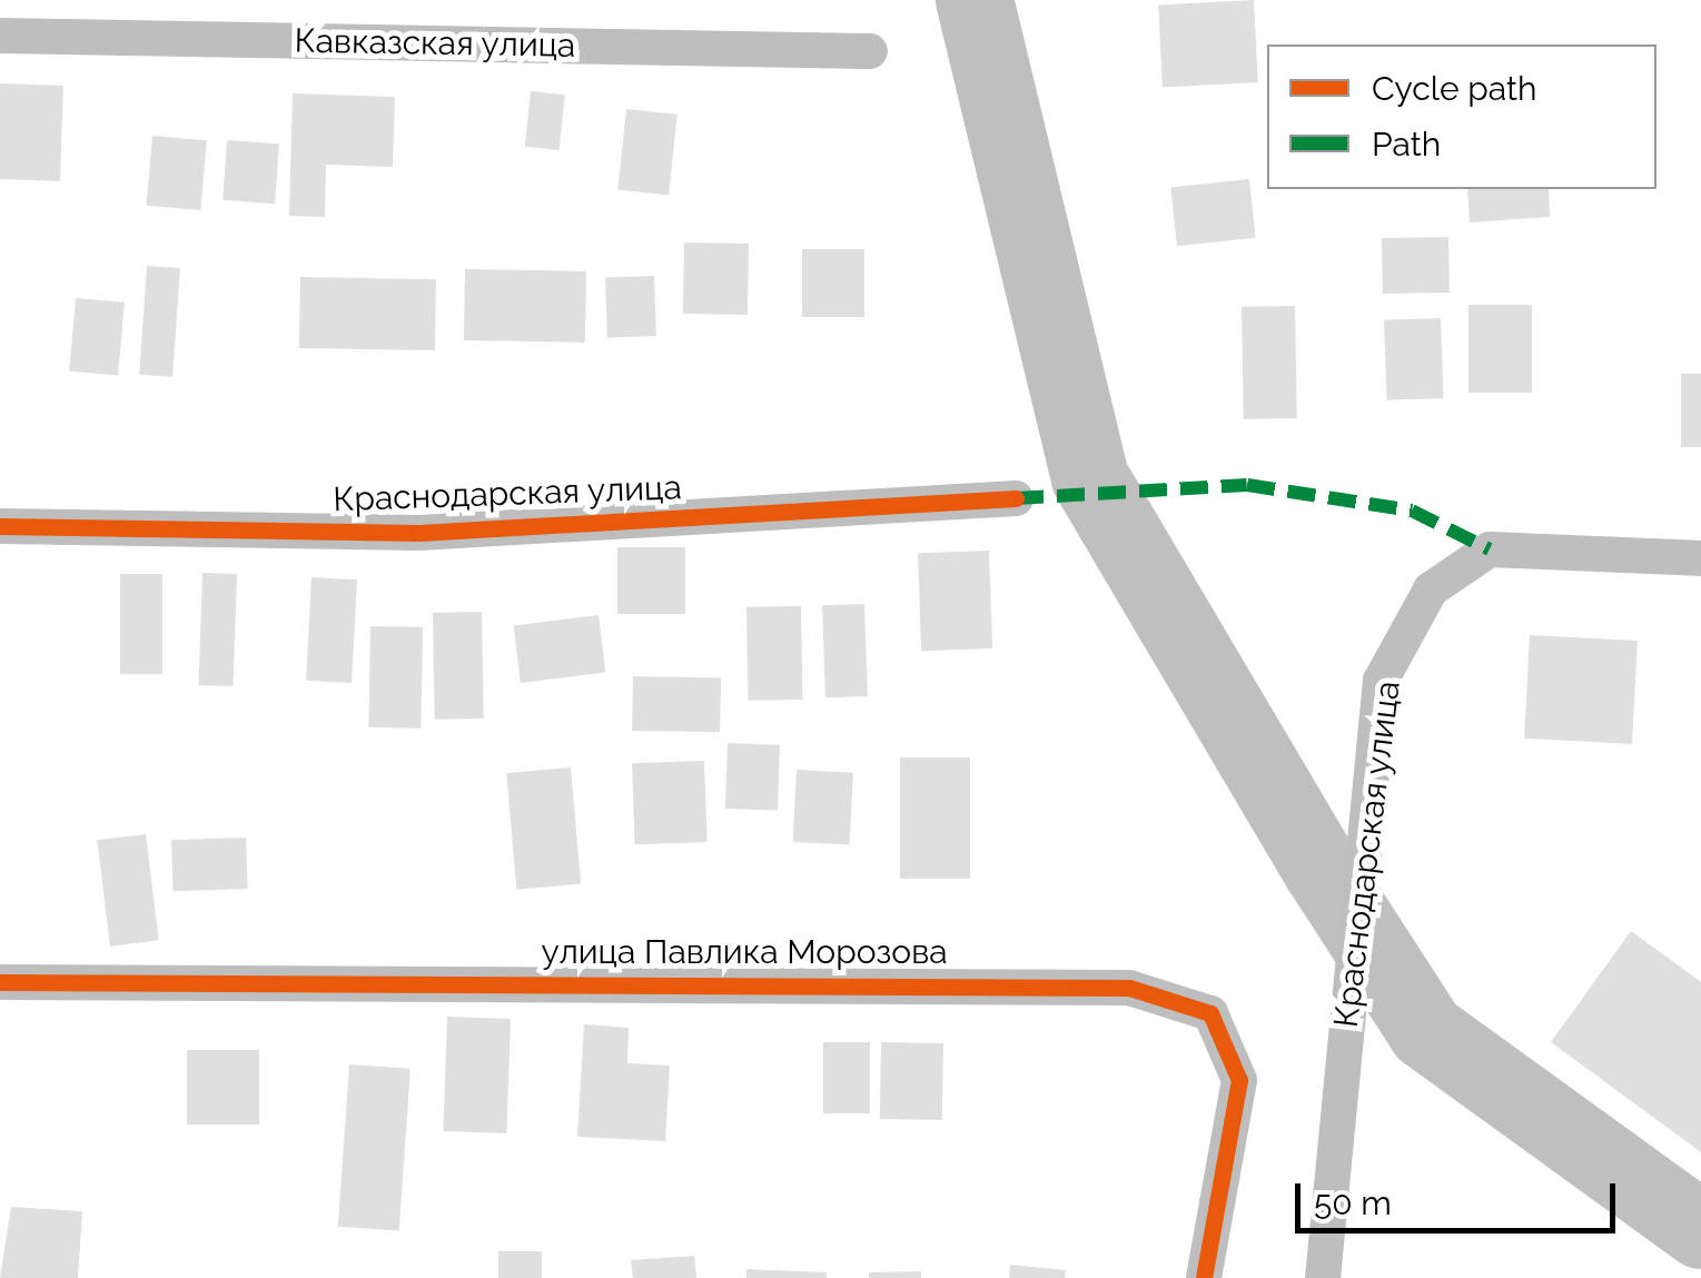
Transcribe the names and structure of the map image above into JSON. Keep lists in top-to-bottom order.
{
  "streets": {
    "street": ["Кавказская улица", "Краснодарская улица", "улица Павлика Морозова"]
  },
  "legend": ["Cycle path", "Path"],
  "scale_bar": "50 m"
}
